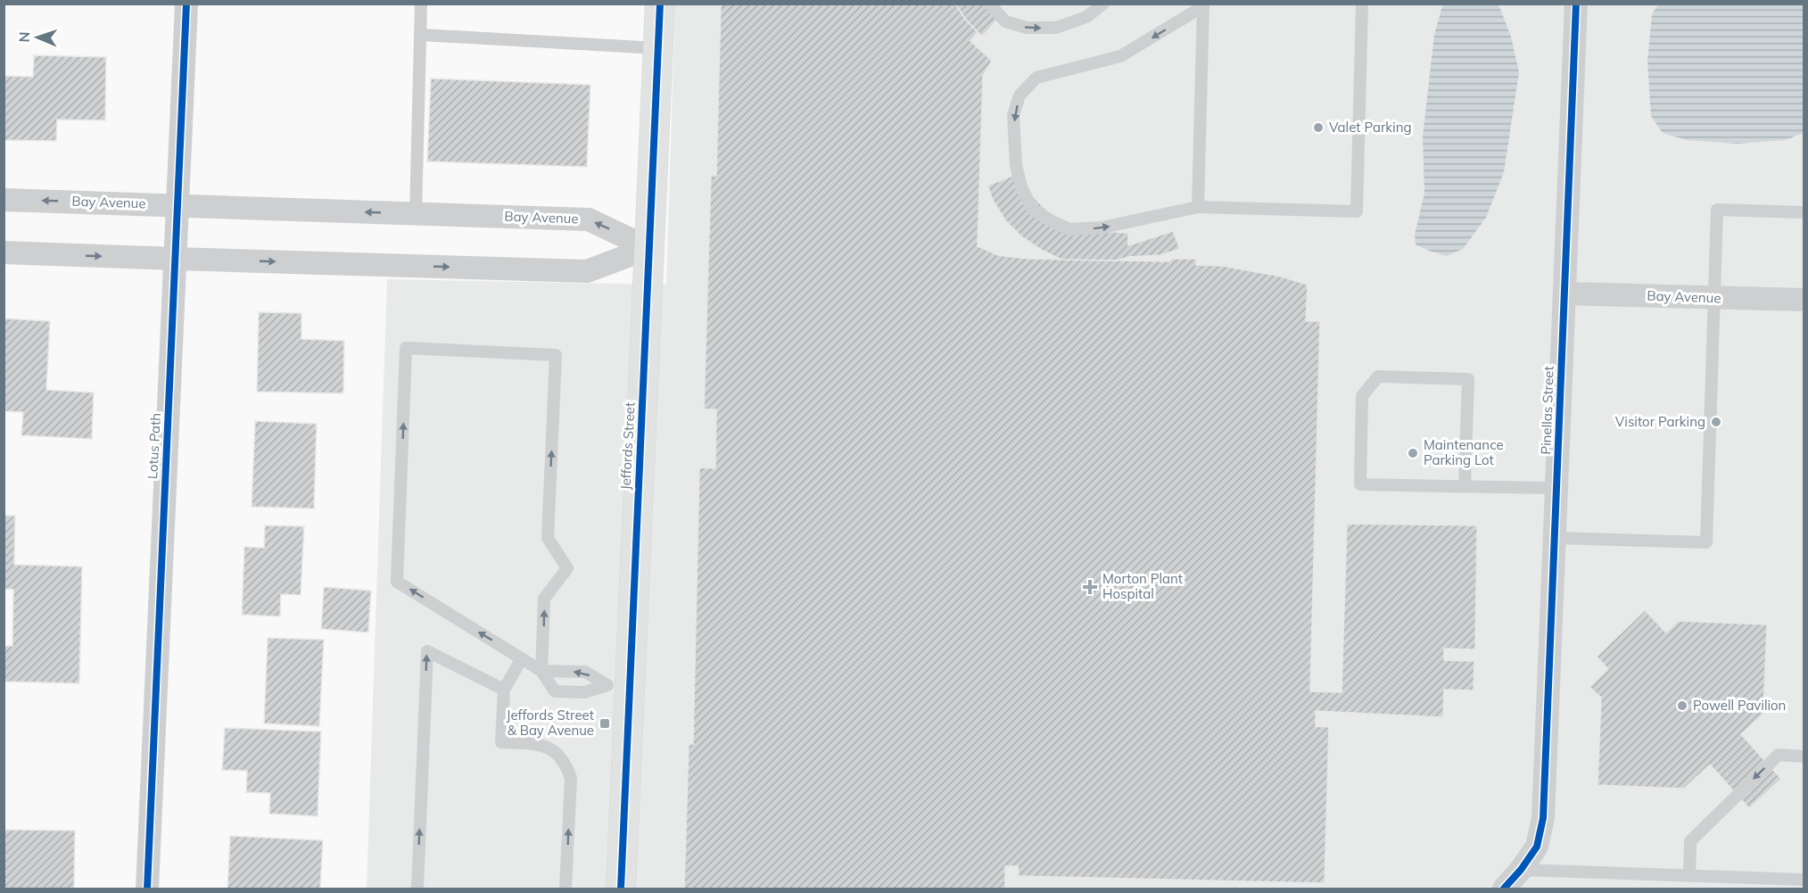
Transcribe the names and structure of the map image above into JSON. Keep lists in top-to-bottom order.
{
  "streets": {
    "street": [
      "Bay Avenue",
      "Pinellas Street",
      "Lotus Path",
      "Jeffords Street"
    ]
  },
  "crossings": [
    ["Bay Avenue", "Pinellas Street"],
    ["Bay Avenue", "Lotus Path"],
    ["Bay Avenue", "Jeffords Street"]
  ],
  "places": {
    "other": [
      "Valet Parking",
      "Visitor Parking",
      "Maintenance Parking Lot",
      "Powell Pavilion"
    ],
    "health": ["Morton Plant Hospital"],
    "transit": ["Jeffords Street & Bay Avenue"]
  },
  "north": "left"
}
